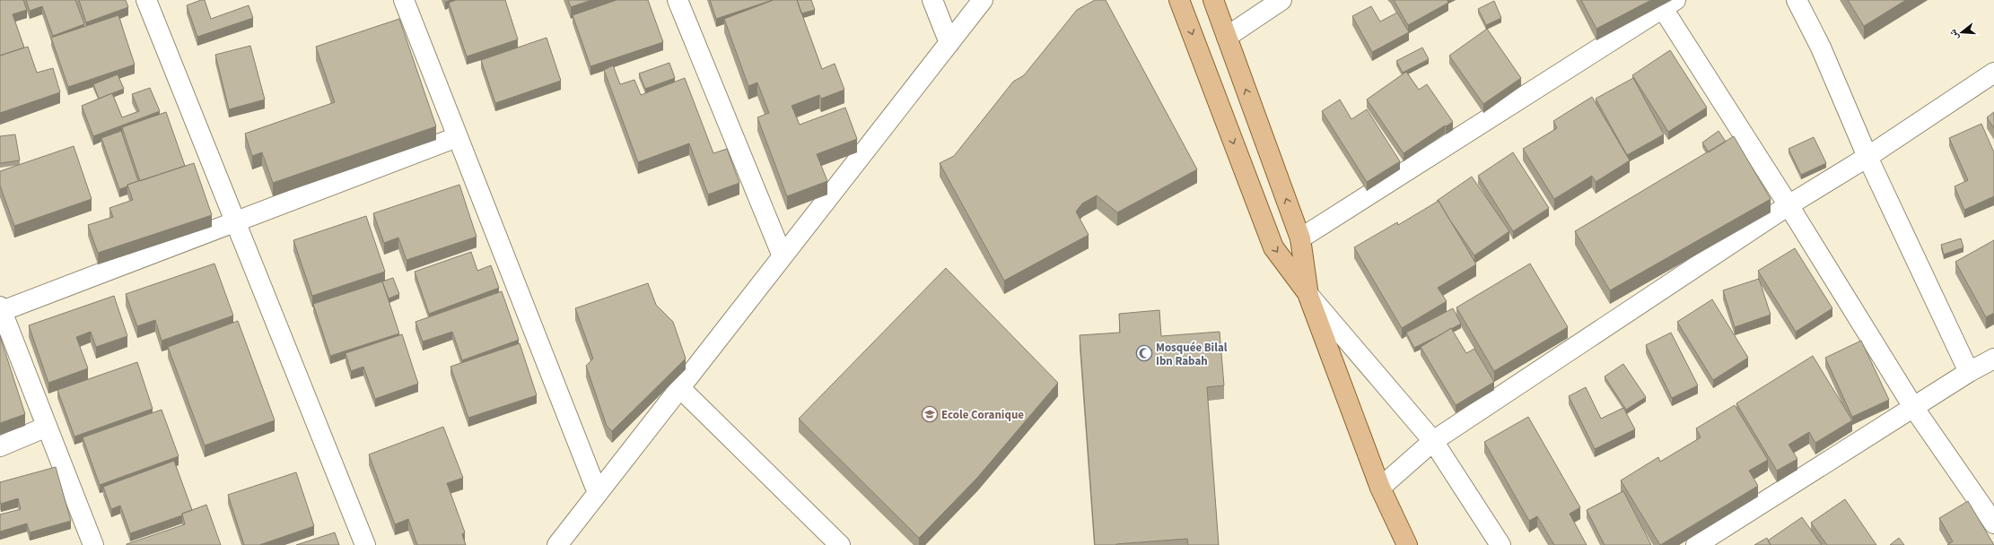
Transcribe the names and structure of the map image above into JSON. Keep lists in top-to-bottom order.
{
  "places": {
    "mosque": ["Mosquée Bilal Ibn Rabah"],
    "school or university": ["Ecole Coranique"]
  },
  "north": "left"
}
